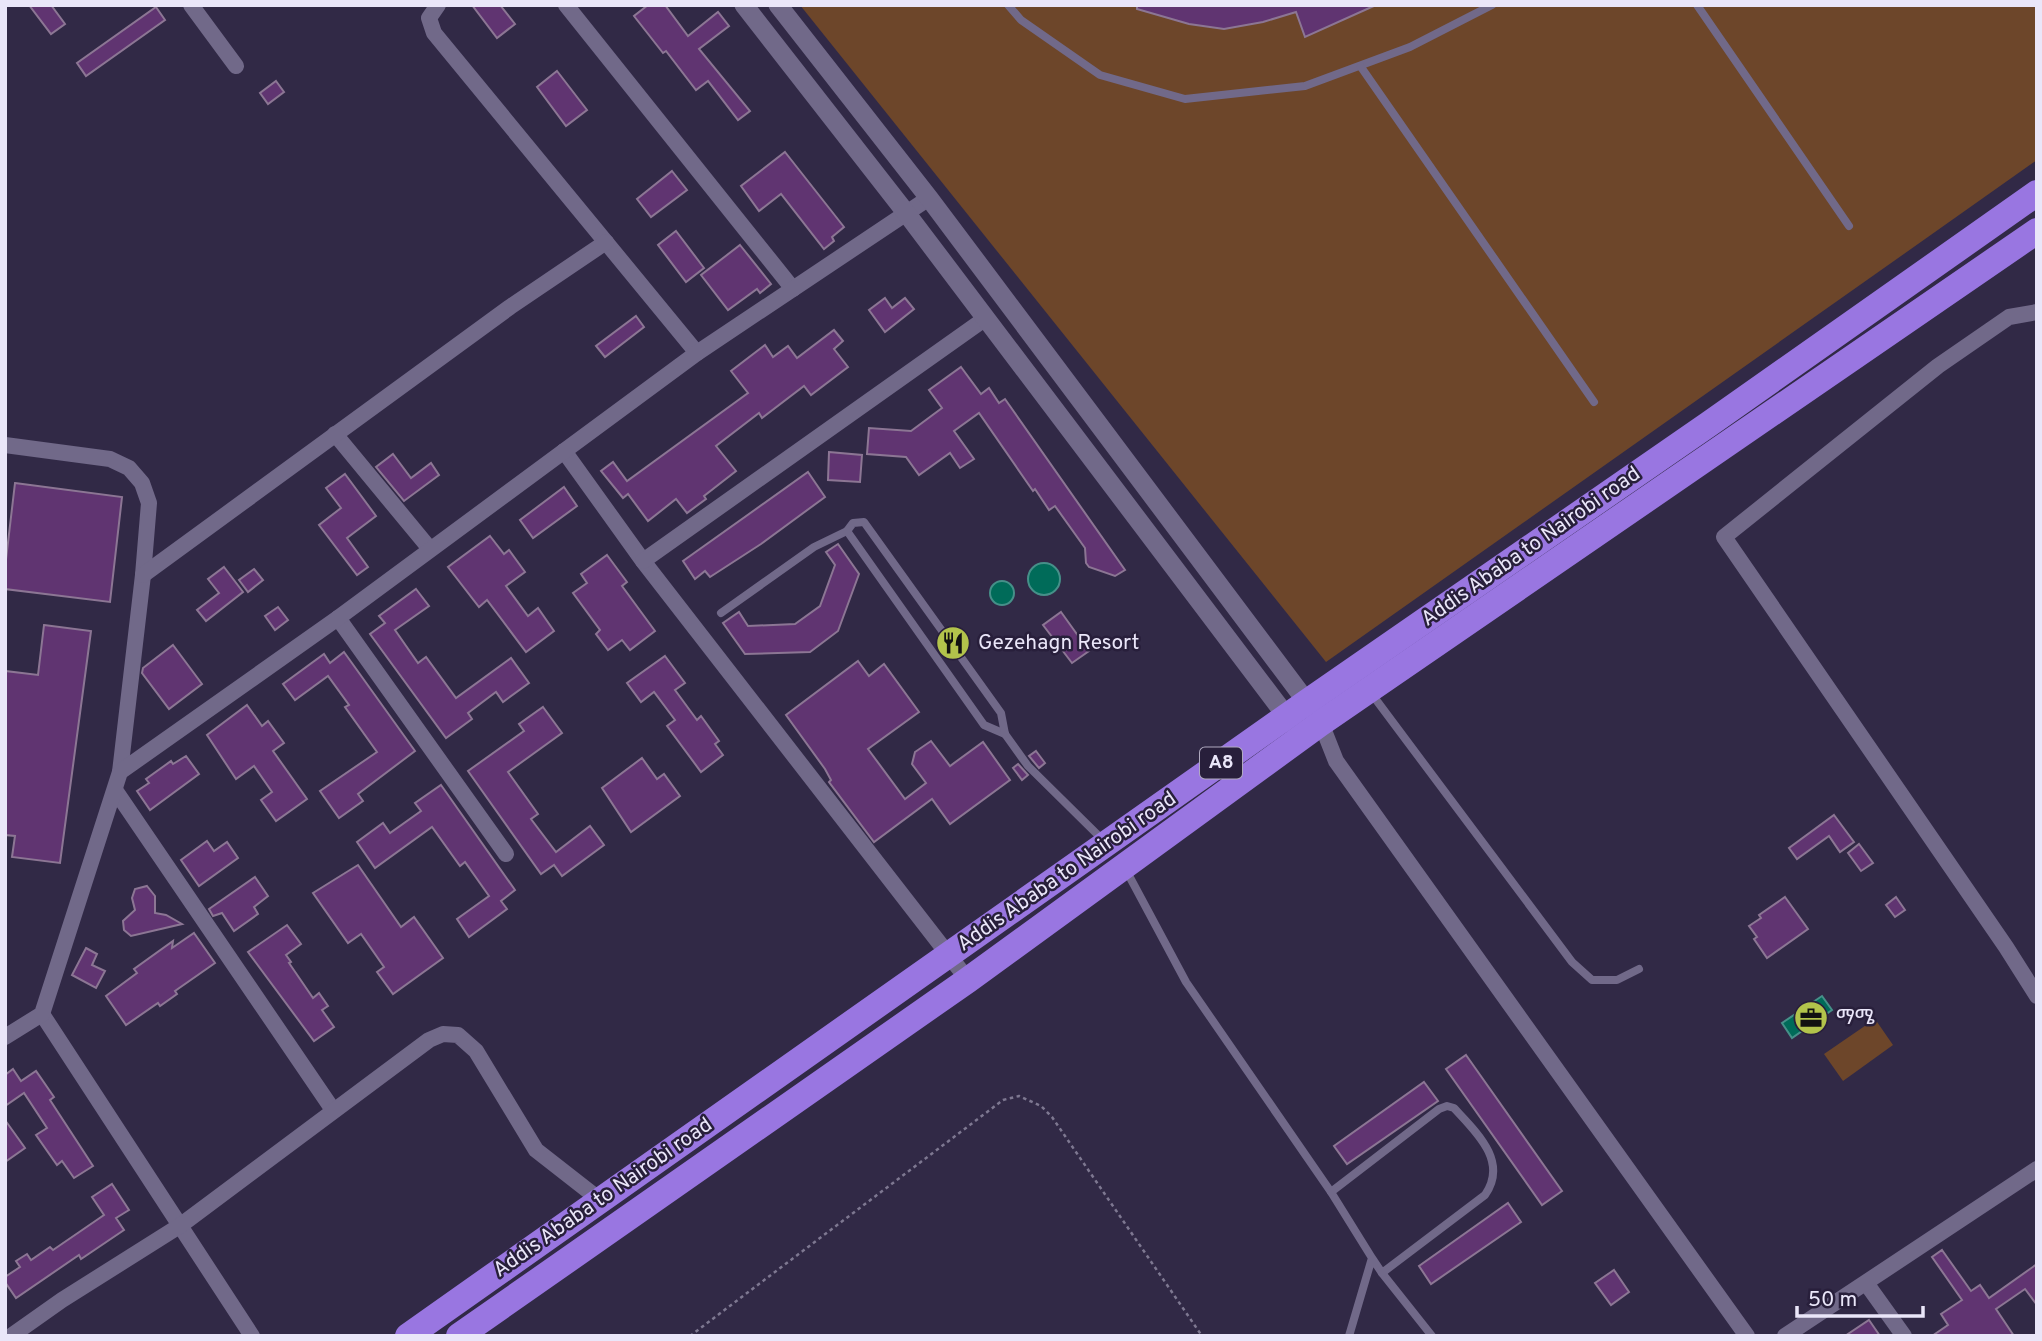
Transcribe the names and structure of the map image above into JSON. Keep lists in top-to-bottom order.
{
  "streets": {
    "highway": ["Addis Ababa to Nairobi road", "A8"]
  },
  "places": {
    "restaurant": ["Gezehagn Resort"],
    "office": ["ማሜ"]
  },
  "scale_bar": "50 m"
}
